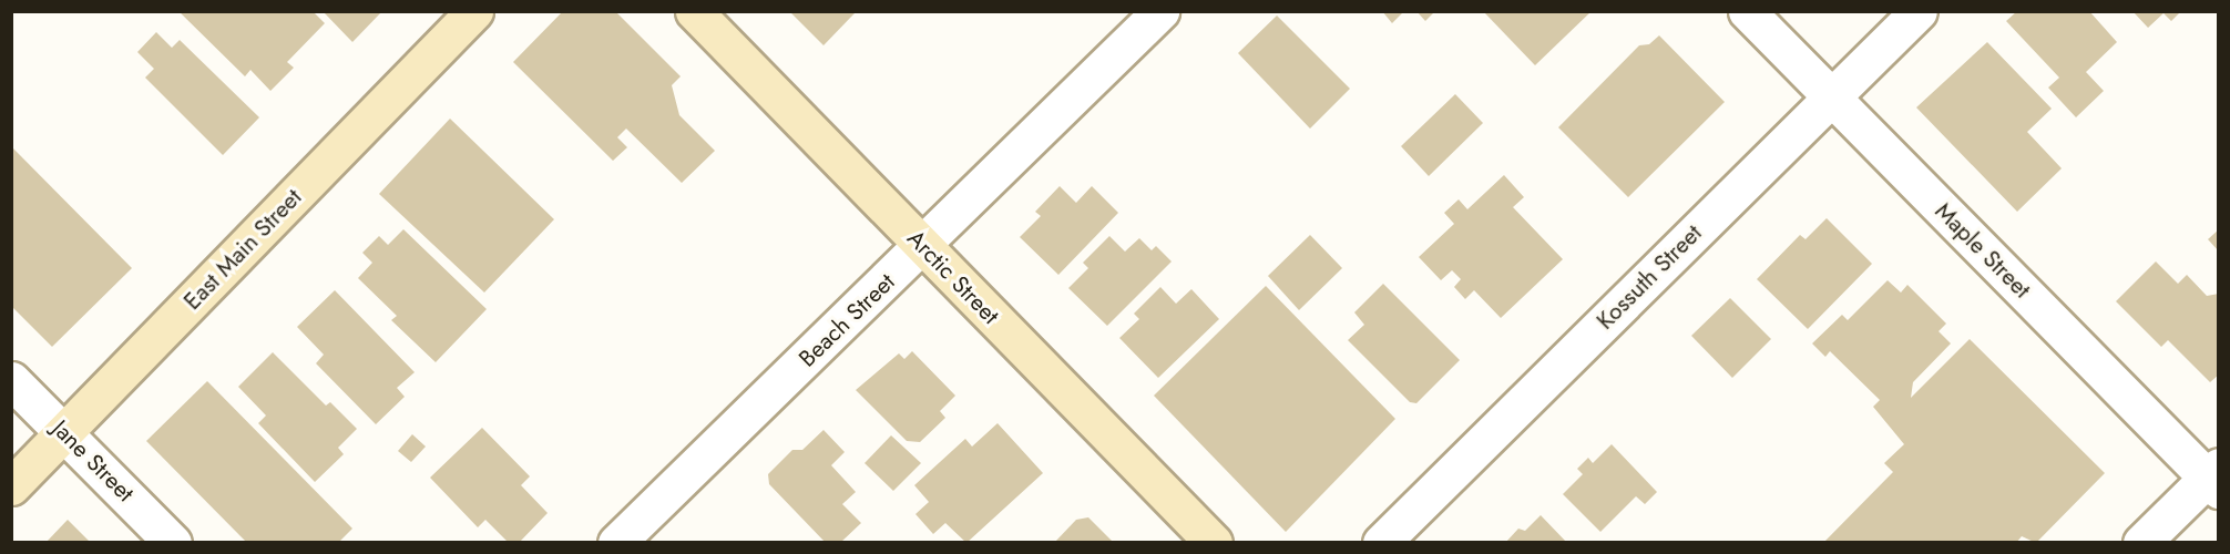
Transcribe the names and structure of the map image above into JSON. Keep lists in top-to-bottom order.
{
  "streets": {
    "main road": ["East Main Street", "Arctic Street"],
    "street": [
      "Maple Street",
      "Kossuth Street",
      "Beach Street",
      "Jane Street"
    ]
  },
  "crossings": [
    ["East Main Street", "Jane Street"],
    ["Maple Street", "Kossuth Street"],
    ["Arctic Street", "Beach Street"]
  ]
}
